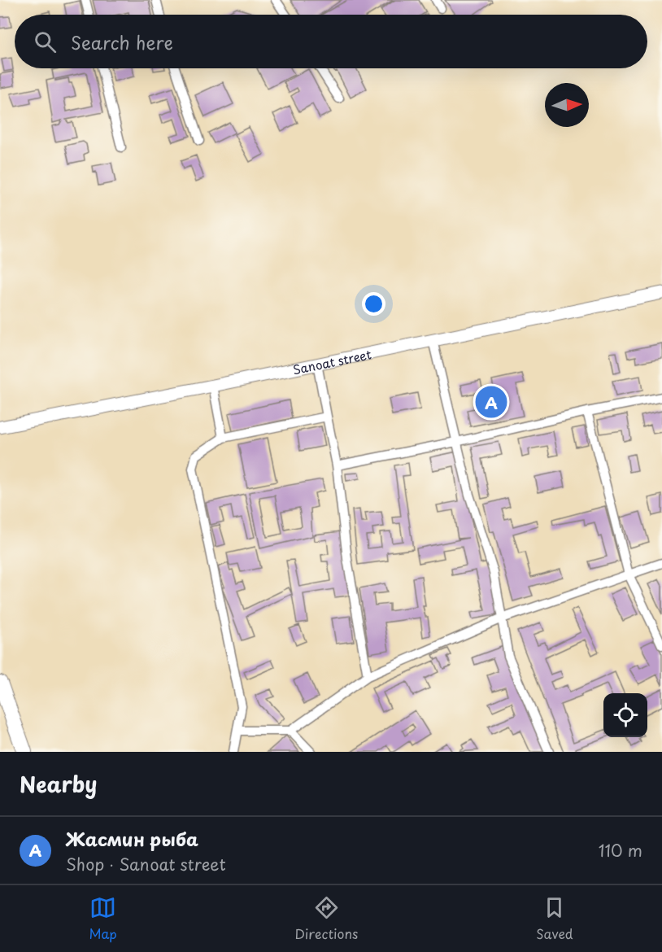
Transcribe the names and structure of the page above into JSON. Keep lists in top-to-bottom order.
{
  "streets": {
    "main road": ["Sanoat street"]
  },
  "north": "right",
  "page": {
    "search": "Search here",
    "pins": "A",
    "heading": "Nearby",
    "list": [
      {
        "mark": "A",
        "name": "Жасмин рыба",
        "note": "Shop · Sanoat street",
        "value": "110 m"
      }
    ],
    "nav": ["Map", "Directions", "Saved"]
  }
}
